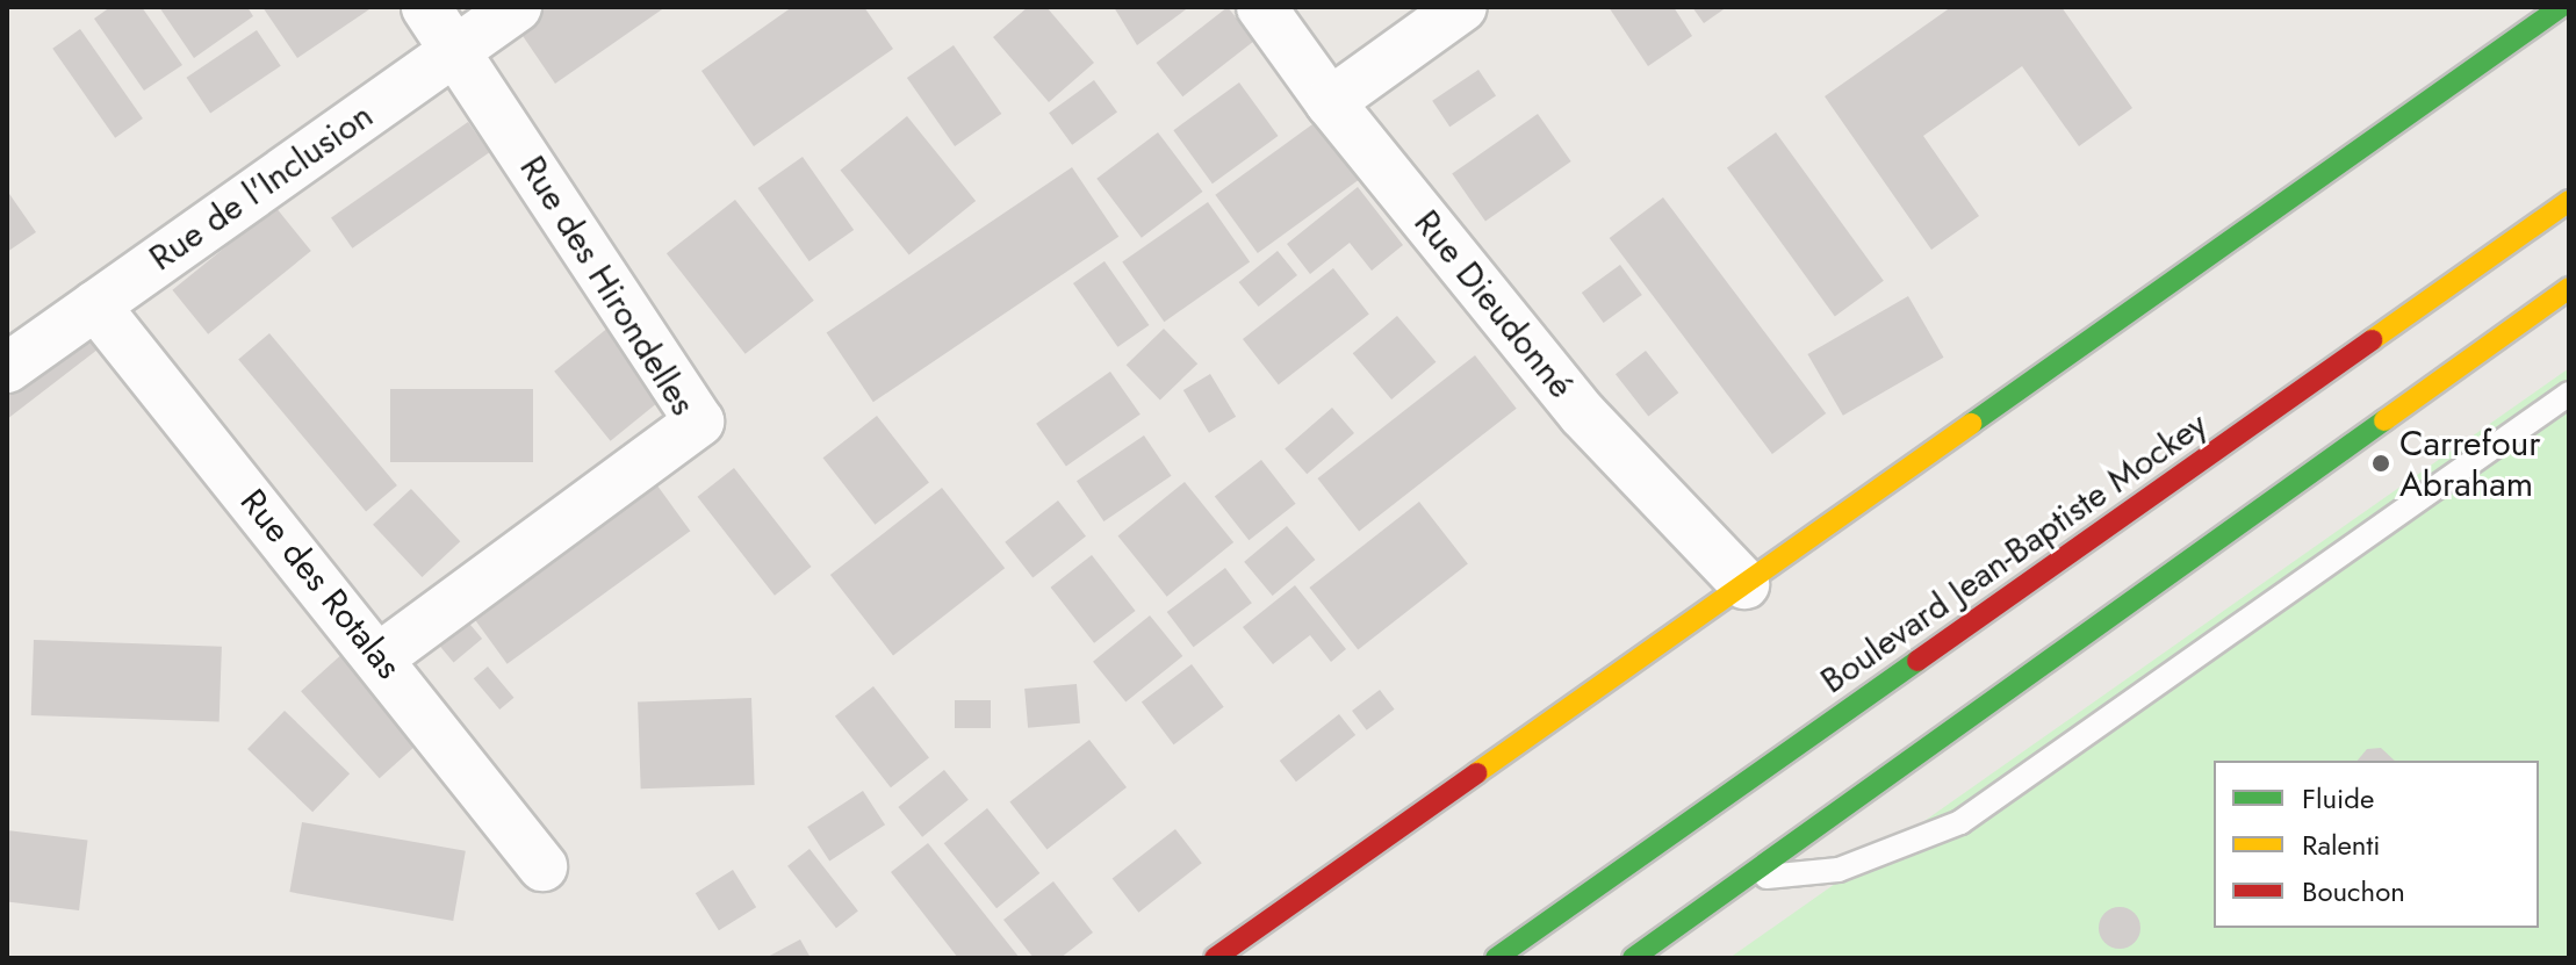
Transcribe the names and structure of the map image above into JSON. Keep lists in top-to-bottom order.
{
  "streets": {
    "main road": ["Boulevard Jean-Baptiste Mockey"],
    "street": [
      "Rue de l'Inclusion",
      "Rue des Hirondelles",
      "Rue Dieudonné",
      "Rue des Rotalas"
    ]
  },
  "crossings": [
    ["Rue de l'Inclusion", "Rue des Hirondelles"],
    ["Rue de l'Inclusion", "Rue des Rotalas"],
    ["Rue des Hirondelles", "Rue des Rotalas"]
  ],
  "places": ["Carrefour Abraham"],
  "legend": ["Fluide", "Ralenti", "Bouchon"]
}
